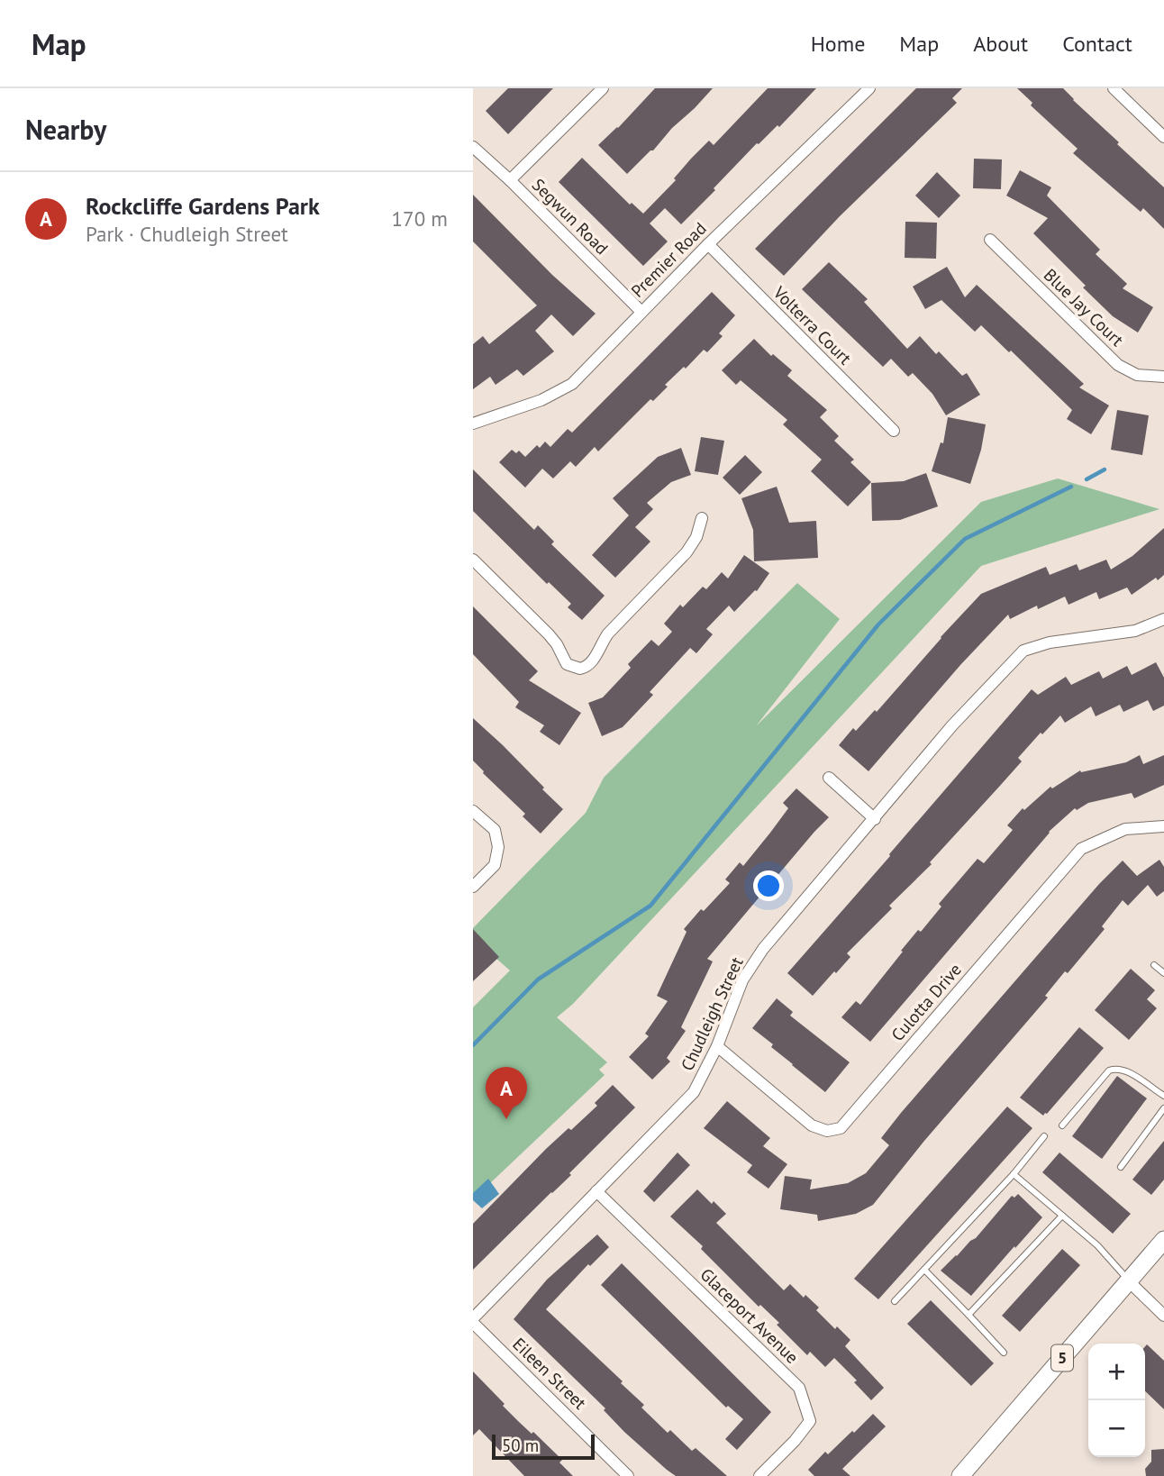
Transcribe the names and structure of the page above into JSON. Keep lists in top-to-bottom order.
{
  "streets": {
    "main road": ["5"],
    "street": [
      "Segwun Road",
      "Premier Road",
      "Blue Jay Court",
      "Volterra Court",
      "Culotta Drive",
      "Chudleigh Street",
      "Glaceport Avenue",
      "Eileen Street"
    ]
  },
  "crossings": [
    ["Segwun Road", "Premier Road"],
    ["Premier Road", "Volterra Court"],
    ["Culotta Drive", "Chudleigh Street"],
    ["Chudleigh Street", "Glaceport Avenue"],
    ["Chudleigh Street", "Eileen Street"]
  ],
  "scale_bar": "50 m",
  "page": {
    "header": "Map",
    "nav": [
      "Home",
      "Map",
      "About",
      "Contact"
    ],
    "heading": "Nearby",
    "list": [
      {
        "mark": "A",
        "name": "Rockcliffe Gardens Park",
        "note": "Park · Chudleigh Street",
        "value": "170 m"
      }
    ],
    "pins": "A",
    "map_buttons": ["+", "−"],
    "scale": "50 m"
  }
}
